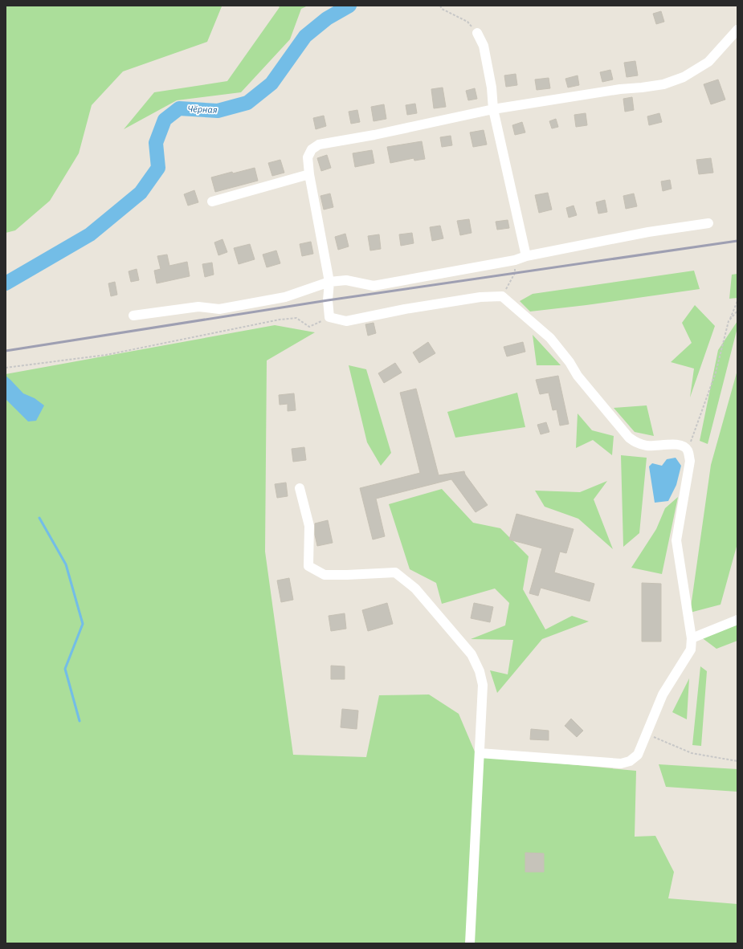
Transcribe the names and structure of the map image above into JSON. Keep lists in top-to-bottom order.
{
  "water": ["Чёрная"]
}
